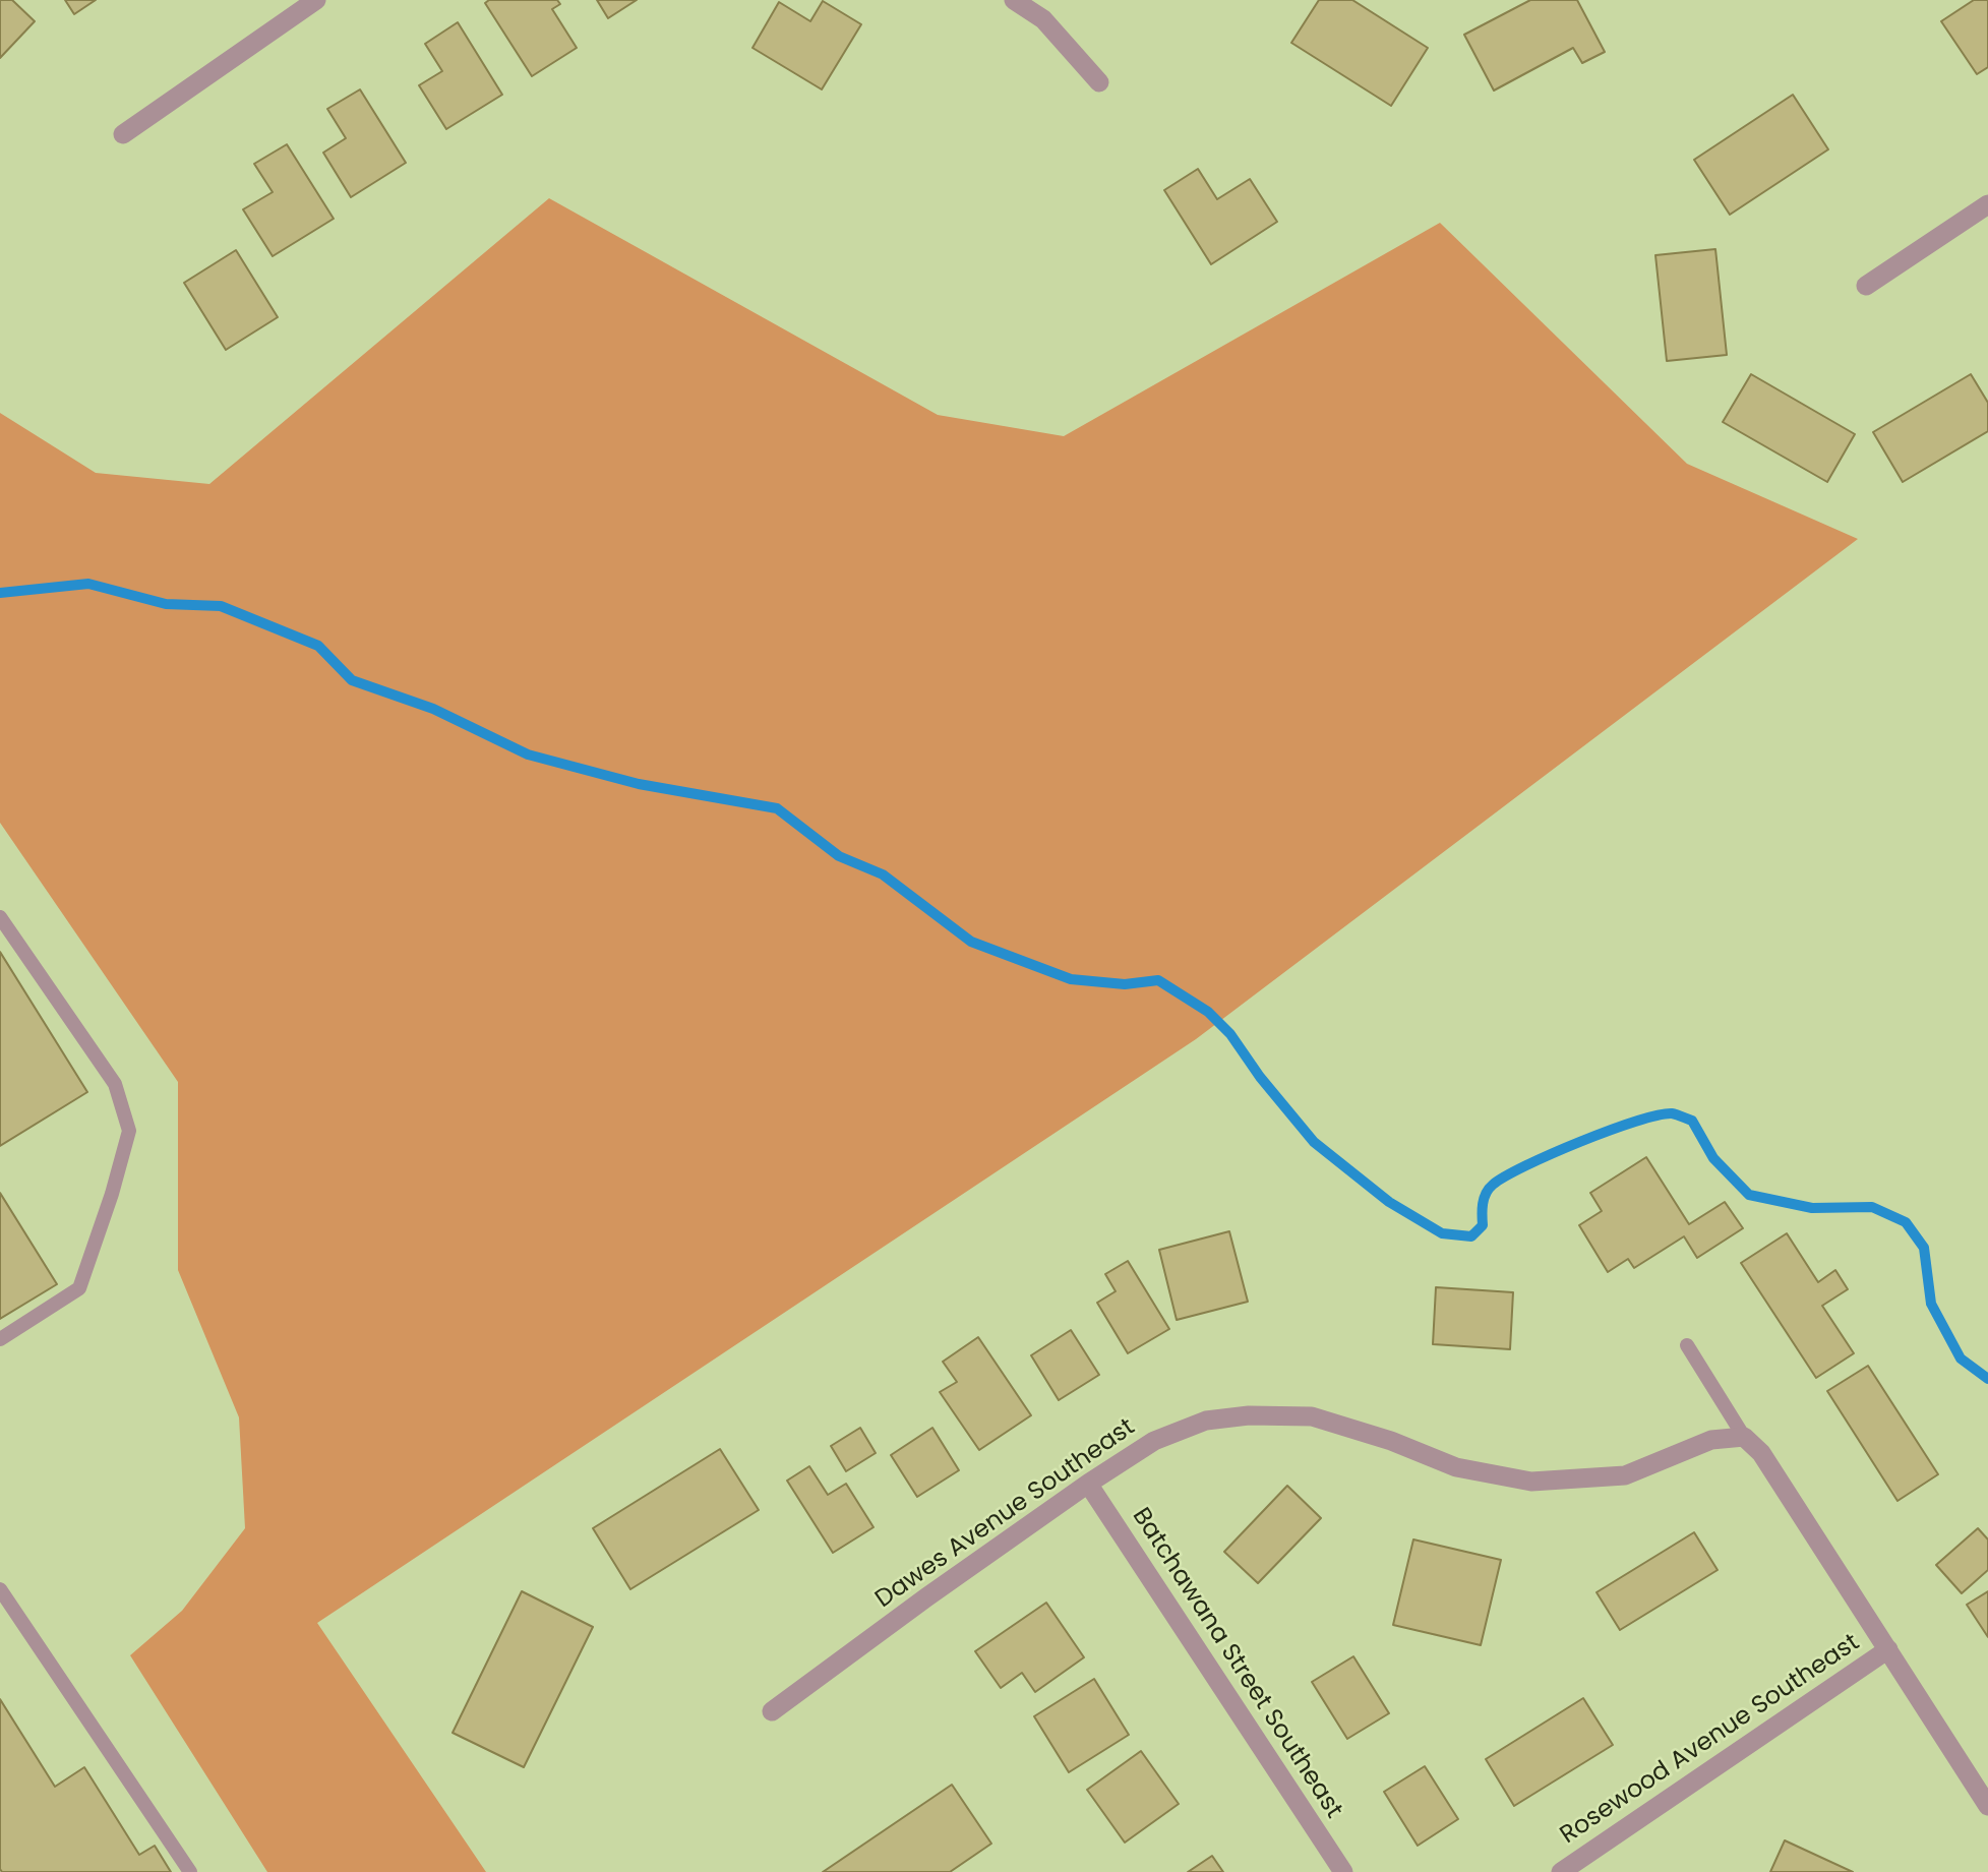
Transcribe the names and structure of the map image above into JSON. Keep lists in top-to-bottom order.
{
  "streets": {
    "street": ["Dawes Avenue Southeast", "Batchawana Street Southeast", "Rosewood Avenue Southeast"]
  },
  "crossings": [
    ["Dawes Avenue Southeast", "Batchawana Street Southeast"]
  ]
}
